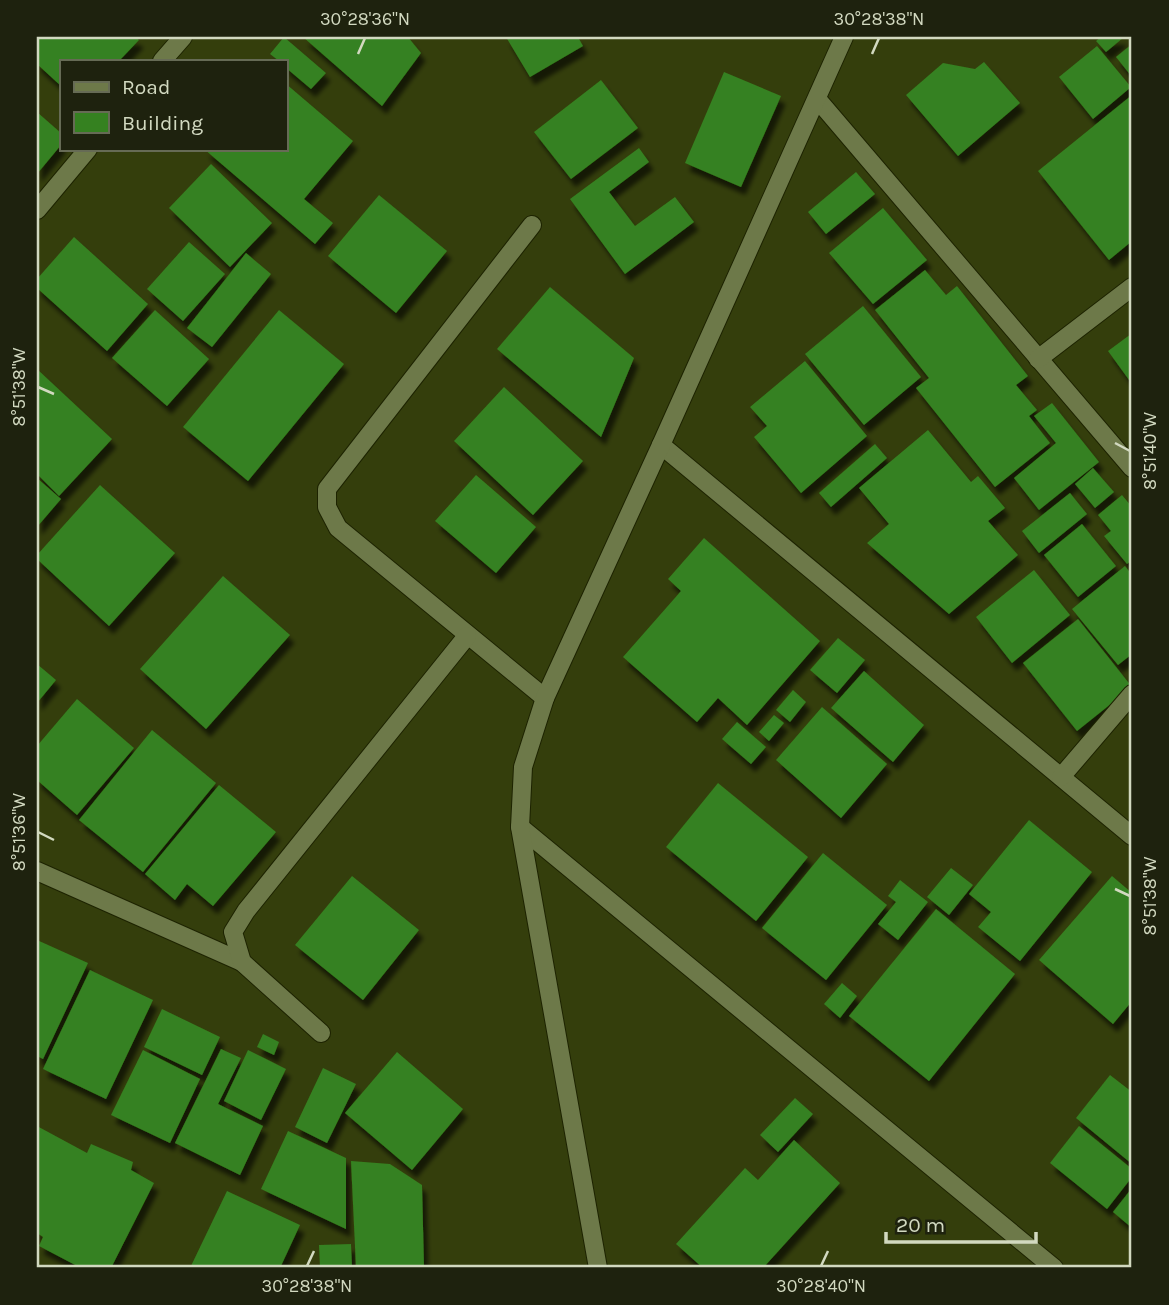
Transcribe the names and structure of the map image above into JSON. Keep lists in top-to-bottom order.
{
  "legend": ["Road", "Building"],
  "scale_bar": "20 m",
  "coordinates": [
    "30°28'36\"N",
    "30°28'38\"N",
    "8°51'38\"W",
    "8°51'40\"W",
    "8°51'36\"W",
    "30°28'40\"N"
  ]
}
